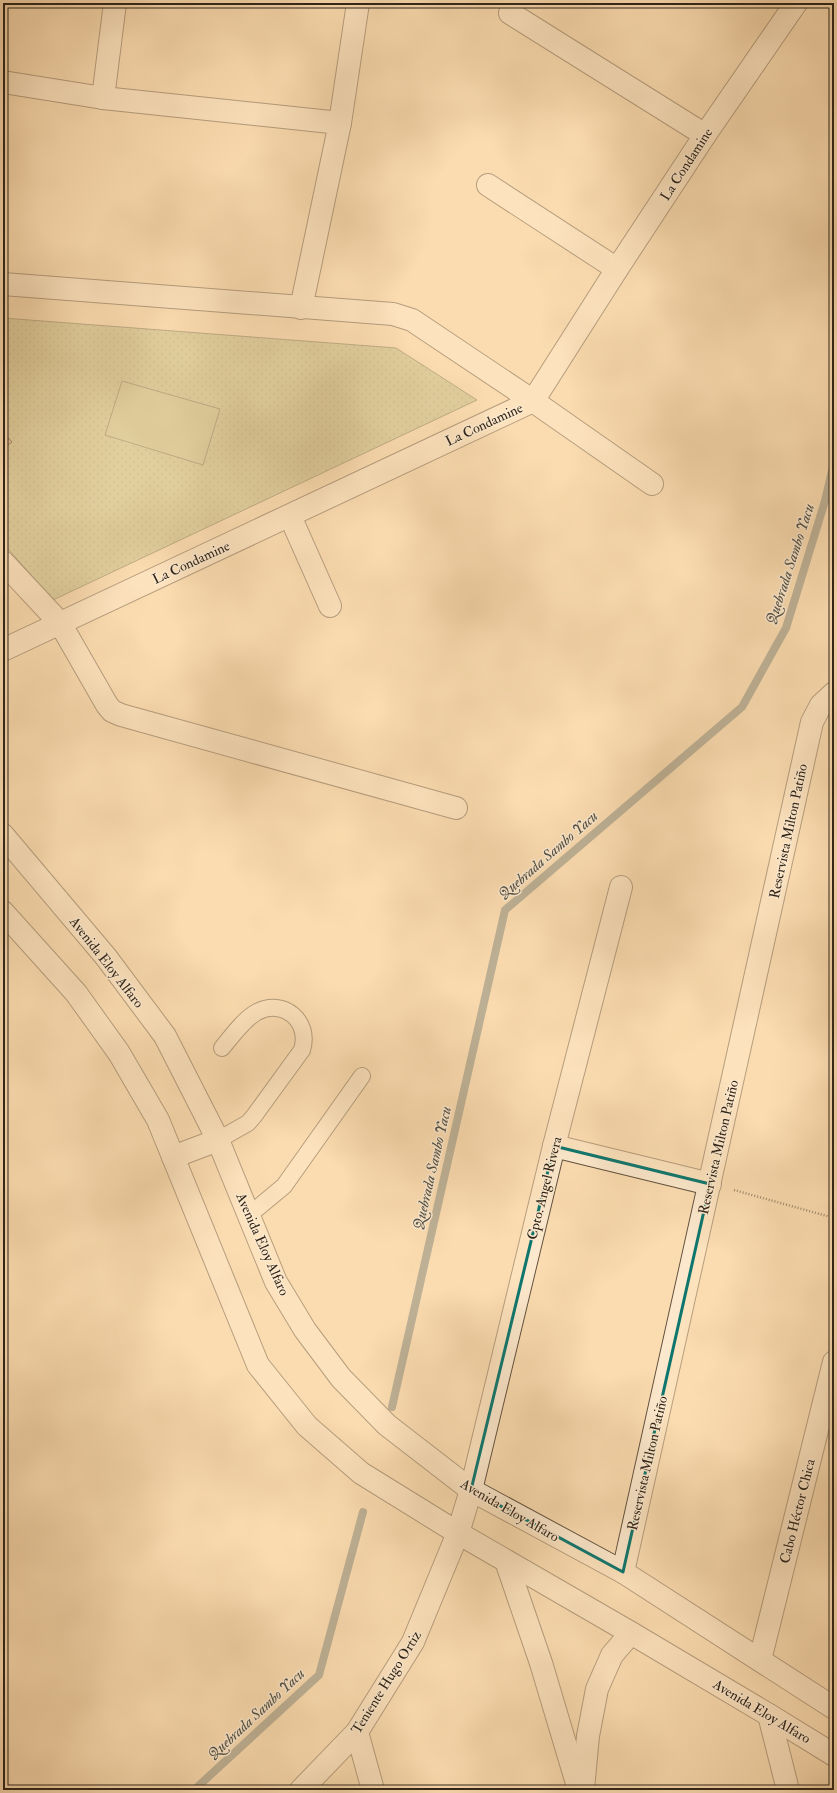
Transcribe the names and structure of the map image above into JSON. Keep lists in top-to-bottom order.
{
  "streets": {
    "street": [
      "La Condamine",
      "Reservista Milton Patiño",
      "Avenida Eloy Alfaro",
      "Cpto. Angel Rivera",
      "Cabo Héctor Chica",
      "Teniente Hugo Ortiz"
    ]
  },
  "crossings": [
    ["Reservista Milton Patiño", "Avenida Eloy Alfaro"],
    ["Avenida Eloy Alfaro", "Cpto. Angel Rivera"],
    ["Avenida Eloy Alfaro", "Cabo Héctor Chica"],
    ["Avenida Eloy Alfaro", "Teniente Hugo Ortiz"],
    ["Cpto. Angel Rivera", "Teniente Hugo Ortiz"]
  ],
  "water": ["Quebrada Sambo Yacu"]
}
